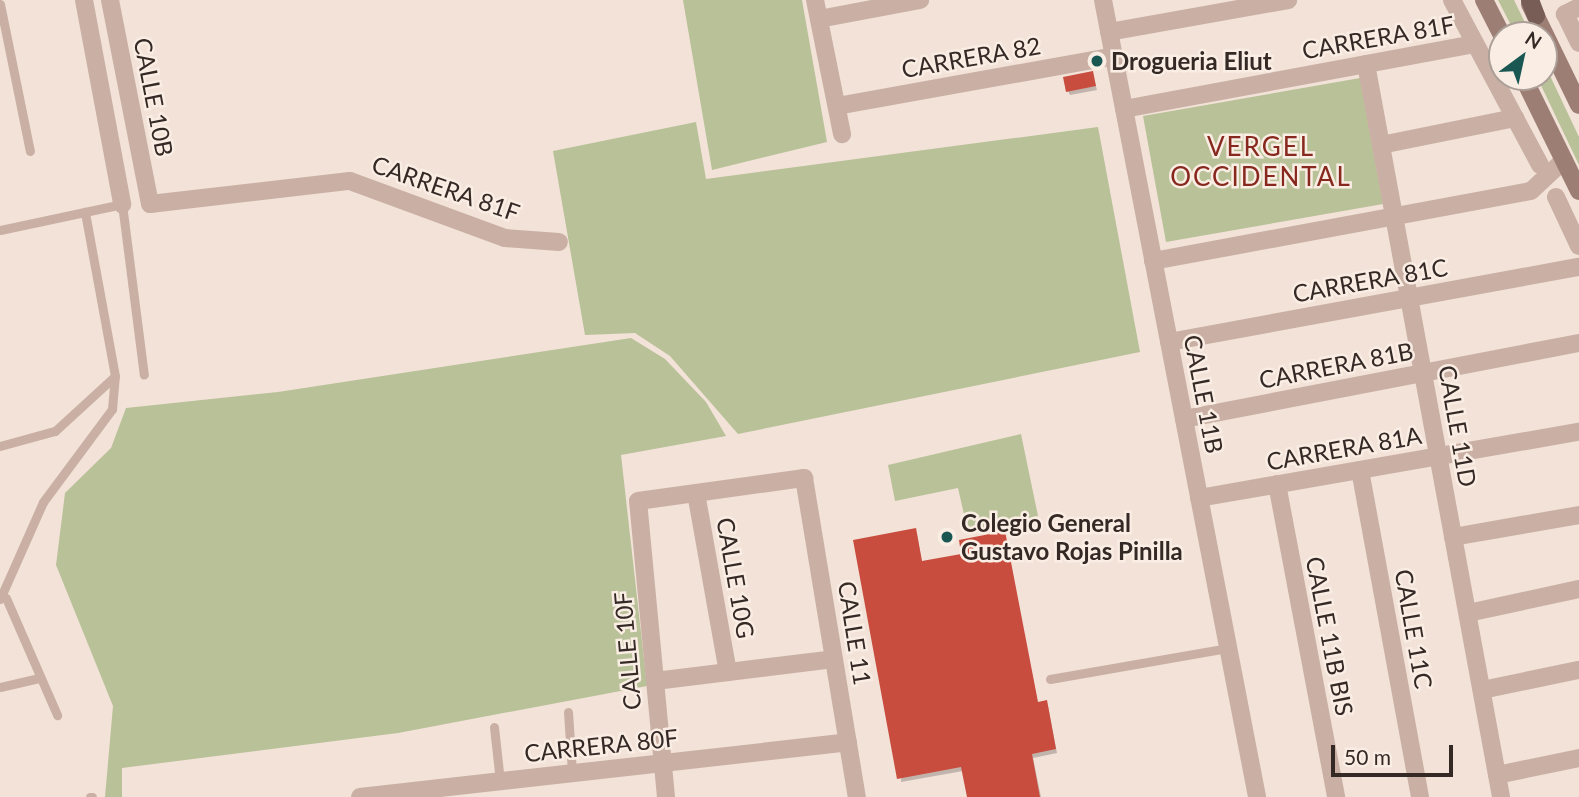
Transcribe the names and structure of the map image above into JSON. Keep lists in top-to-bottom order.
{
  "streets": {
    "street": [
      "CARRERA 81F",
      "CARRERA 82",
      "CALLE 10B",
      "CARRERA 81C",
      "CARRERA 81B",
      "CALLE 11B",
      "CALLE 11D",
      "CARRERA 81A",
      "CALLE 10G",
      "CALLE 11C",
      "CALLE 11",
      "CALLE 11B BIS",
      "CALLE 10F",
      "CARRERA 80F"
    ]
  },
  "crossings": [
    ["CARRERA 81F", "CALLE 10B"],
    ["CARRERA 81F", "CALLE 11B"],
    ["CARRERA 81F", "CALLE 11D"],
    ["CARRERA 82", "CALLE 11B"],
    ["CARRERA 81C", "CALLE 11B"],
    ["CARRERA 81C", "CALLE 11D"],
    ["CARRERA 81B", "CALLE 11B"],
    ["CARRERA 81B", "CALLE 11D"],
    ["CALLE 11B", "CARRERA 81A"],
    ["CALLE 11D", "CARRERA 81A"],
    ["CARRERA 81A", "CALLE 11C"],
    ["CARRERA 81A", "CALLE 11B BIS"],
    ["CALLE 10G", "CALLE 11"],
    ["CALLE 10G", "CALLE 10F"],
    ["CALLE 11", "CALLE 10F"],
    ["CALLE 11", "CARRERA 80F"],
    ["CALLE 10F", "CARRERA 80F"]
  ],
  "districts": ["VERGEL OCCIDENTAL"],
  "places": ["Drogueria Eliut", "Colegio General Gustavo Rojas Pinilla"],
  "scale_bar": "50 m",
  "north": "top right"
}
